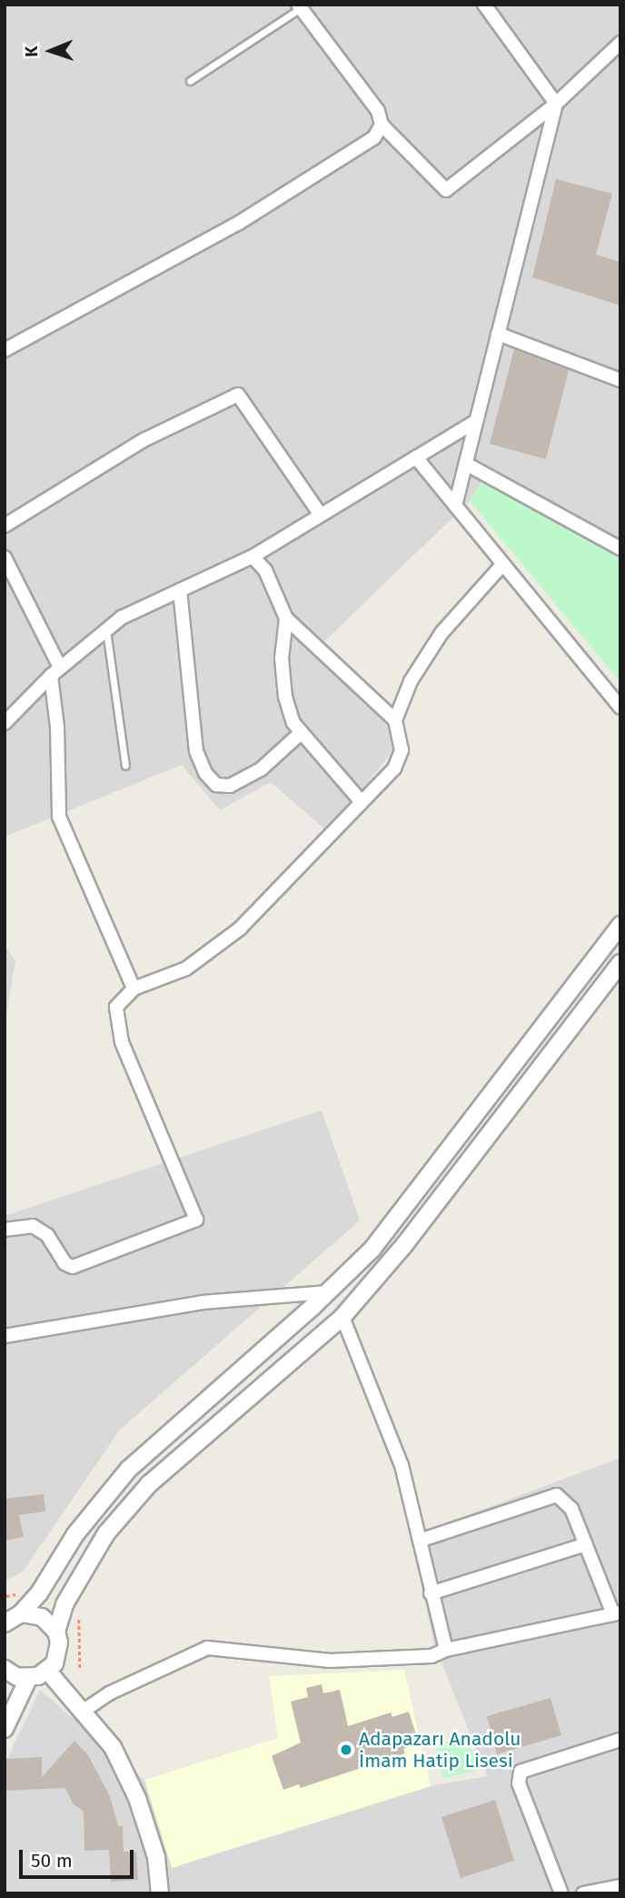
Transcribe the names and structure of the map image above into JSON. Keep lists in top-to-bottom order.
{
  "places": ["Adapazarı Anadolu İmam Hatip Lisesi"],
  "scale_bar": "50 m",
  "north": "left"
}
